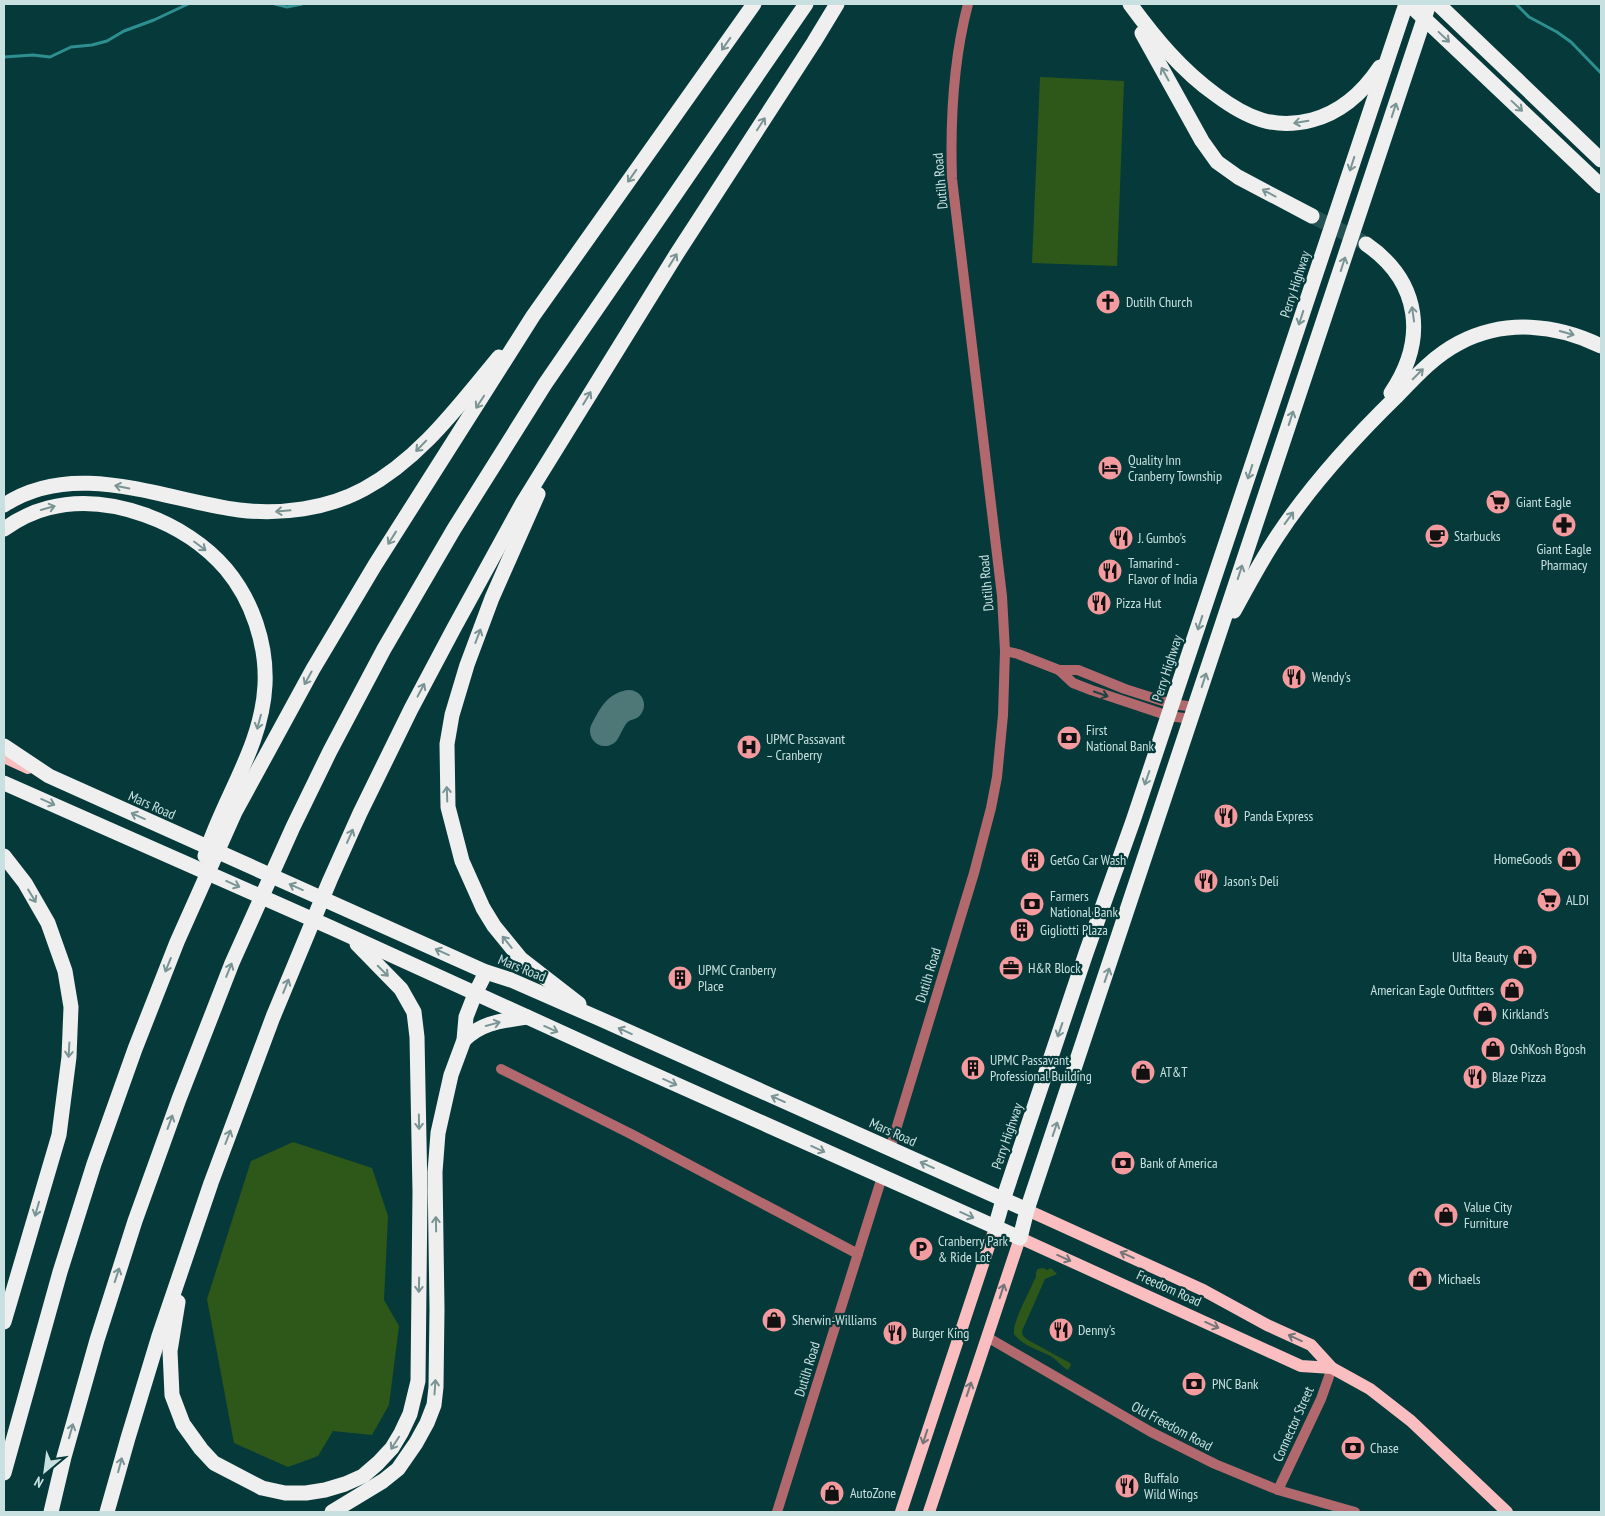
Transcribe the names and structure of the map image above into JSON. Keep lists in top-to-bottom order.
{
  "streets": {
    "highway": ["Perry Highway", "Mars Road", "Freedom Road"],
    "street": ["Dutilh Road", "Connector Street", "Old Freedom Road"]
  },
  "crossings": [
    ["Dutilh Road", "Mars Road"],
    ["Perry Highway", "Mars Road"],
    ["Perry Highway", "Freedom Road"],
    ["Mars Road", "Freedom Road"],
    ["Freedom Road", "Connector Street"],
    ["Connector Street", "Old Freedom Road"]
  ],
  "places": {
    "church": ["Dutilh Church"],
    "hotel": ["Quality Inn Cranberry Township"],
    "supermarket": ["Giant Eagle", "ALDI"],
    "pharmacy": ["Giant Eagle Pharmacy"],
    "cafe": ["Starbucks"],
    "restaurant": [
      "J. Gumbo's",
      "Tamarind - Flavor of India",
      "Pizza Hut",
      "Wendy's",
      "Panda Express",
      "Jason's Deli",
      "Blaze Pizza",
      "Denny's",
      "Burger King",
      "Buffalo Wild Wings"
    ],
    "bank": [
      "First National Bank",
      "Farmers National Bank",
      "Bank of America",
      "PNC Bank",
      "Chase"
    ],
    "hospital": ["UPMC Passavant – Cranberry"],
    "shop": [
      "HomeGoods",
      "Ulta Beauty",
      "American Eagle Outfitters",
      "Kirkland's",
      "OshKosh B'gosh",
      "AT&T",
      "Value City Furniture",
      "Michaels",
      "Sherwin-Williams",
      "AutoZone"
    ],
    "building": [
      "GetGo Car Wash",
      "Gigliotti Plaza",
      "UPMC Cranberry Place",
      "UPMC Passavant Professional Building"
    ],
    "office": ["H&R Block"],
    "parking": ["Cranberry Park & Ride Lot"]
  },
  "north": "bottom left"
}
